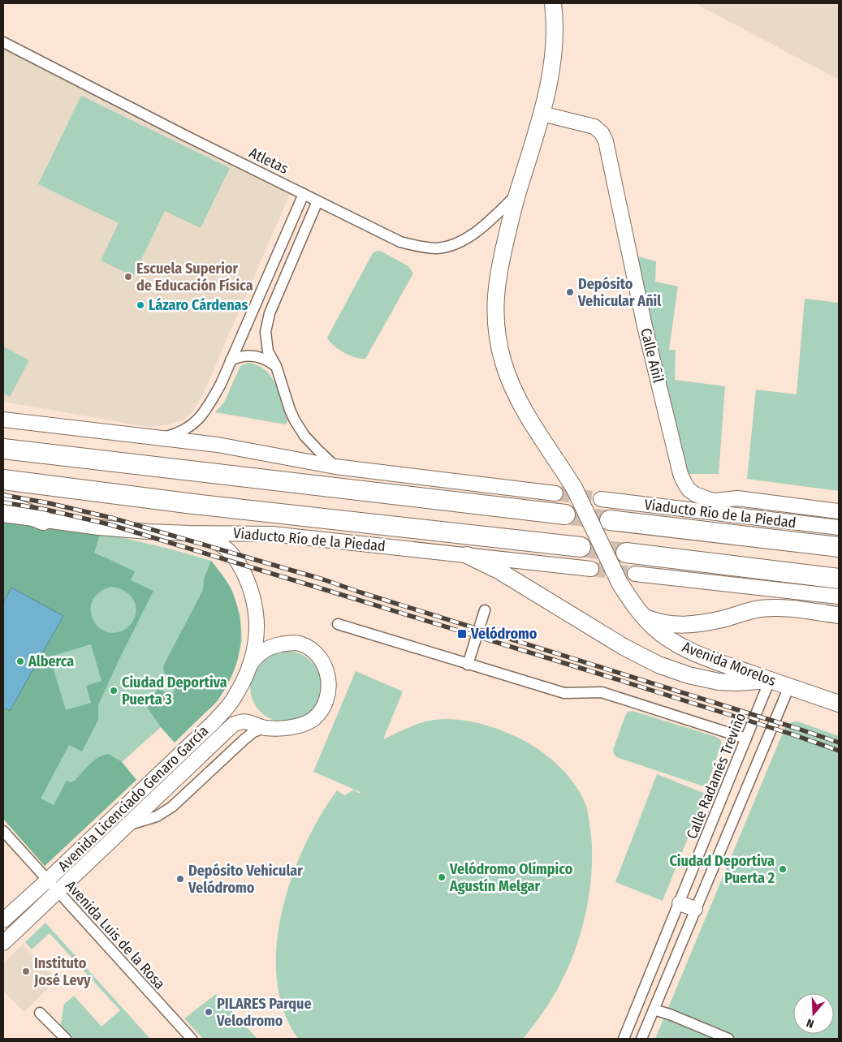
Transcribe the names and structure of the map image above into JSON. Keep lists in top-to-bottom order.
{
  "streets": {
    "highway": ["Viaducto Río de la Piedad"],
    "main road": ["Avenida Morelos"],
    "street": [
      "Atletas",
      "Calle Añil",
      "Calle Radamés Treviño",
      "Avenida Licenciado Genaro García",
      "Avenida Luis de la Rosa"
    ]
  },
  "crossings": [
    ["Atletas", "Avenida Morelos"],
    ["Viaducto Río de la Piedad", "Avenida Licenciado Genaro García"],
    ["Avenida Morelos", "Calle Radamés Treviño"],
    ["Avenida Licenciado Genaro García", "Avenida Luis de la Rosa"]
  ],
  "places": {
    "other": [
      "Escuela Superior de Educación Física",
      "Depósito Vehicular Añil",
      "Lázaro Cárdenas",
      "Alberca",
      "Ciudad Deportiva Puerta 3",
      "Ciudad Deportiva Puerta 2",
      "Velódromo Olímpico Agustín Melgar",
      "Depósito Vehicular Velódromo",
      "Instituto José Levy",
      "PILARES Parque Velodromo"
    ],
    "transit": ["Velódromo"]
  },
  "north": "bottom"
}
